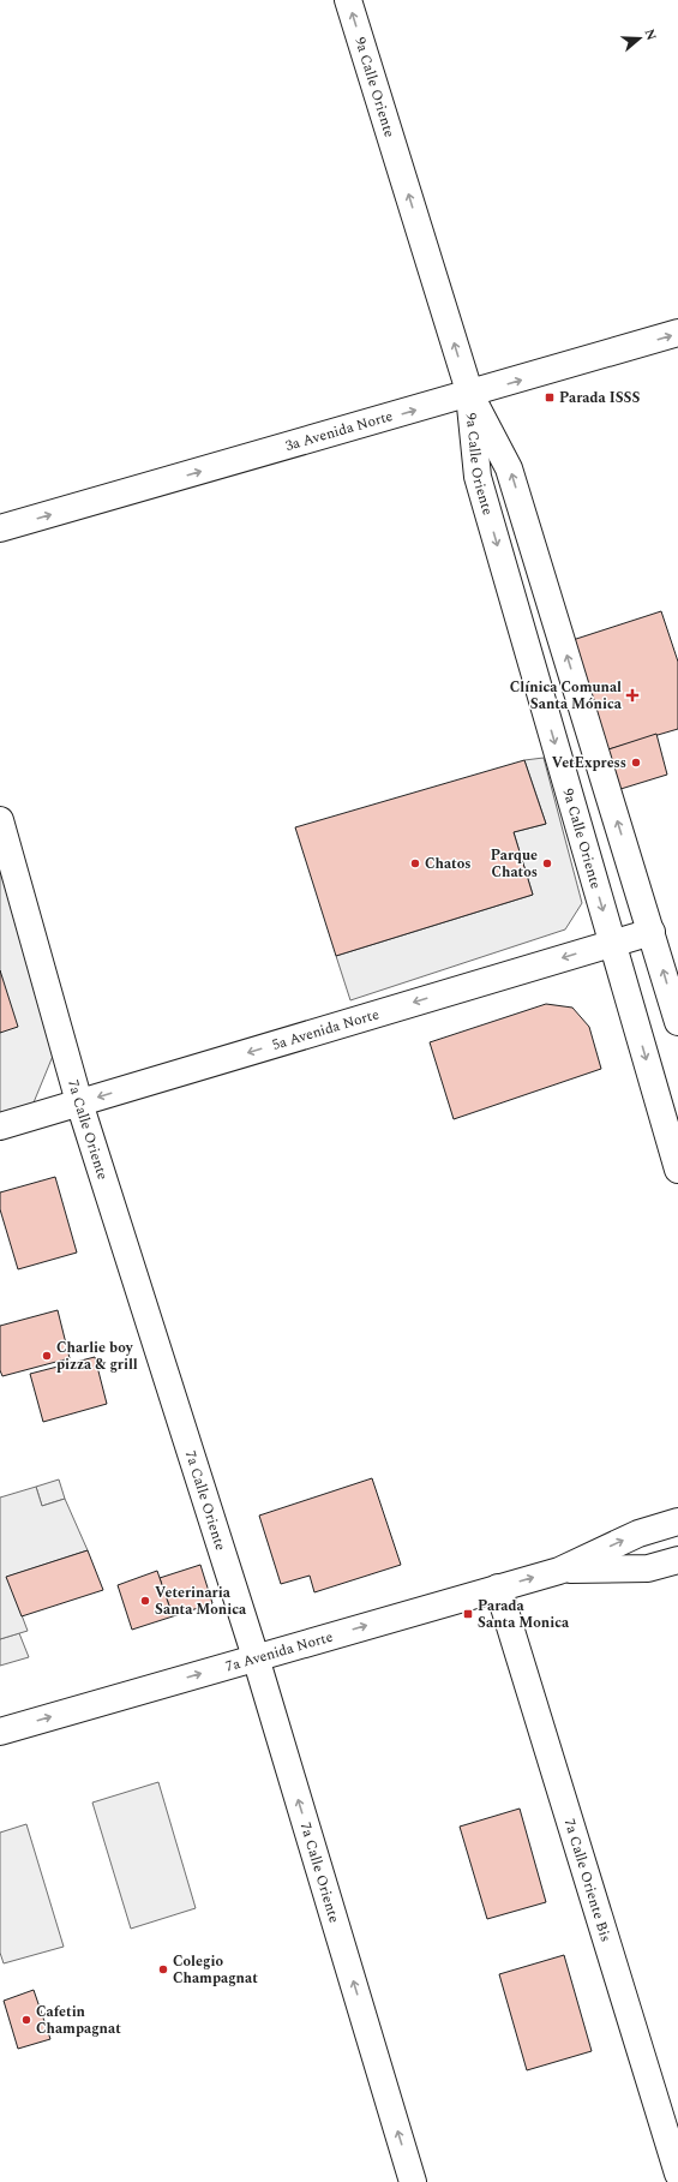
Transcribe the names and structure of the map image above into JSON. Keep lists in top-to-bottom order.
{
  "streets": {
    "street": [
      "9a Calle Oriente",
      "3a Avenida Norte",
      "5a Avenida Norte",
      "7a Calle Oriente",
      "7a Avenida Norte",
      "7a Calle Oriente Bis"
    ]
  },
  "crossings": [
    ["9a Calle Oriente", "3a Avenida Norte"],
    ["9a Calle Oriente", "5a Avenida Norte"],
    ["5a Avenida Norte", "7a Calle Oriente"],
    ["7a Calle Oriente", "7a Avenida Norte"],
    ["7a Avenida Norte", "7a Calle Oriente Bis"]
  ],
  "one_way": [
    "3a Avenida Norte",
    "5a Avenida Norte",
    "7a Calle Oriente",
    "7a Avenida Norte"
  ],
  "places": {
    "transit": ["Parada ISSS", "Parada Santa Monica"],
    "health": ["Clínica Comunal Santa Mónica"],
    "other": [
      "VetExpress",
      "Chatos",
      "Parque Chatos",
      "Charlie boy pizza & grill",
      "Veterinaria Santa Monica",
      "Colegio Champagnat",
      "Cafetin Champagnat"
    ]
  },
  "north": "right"
}
